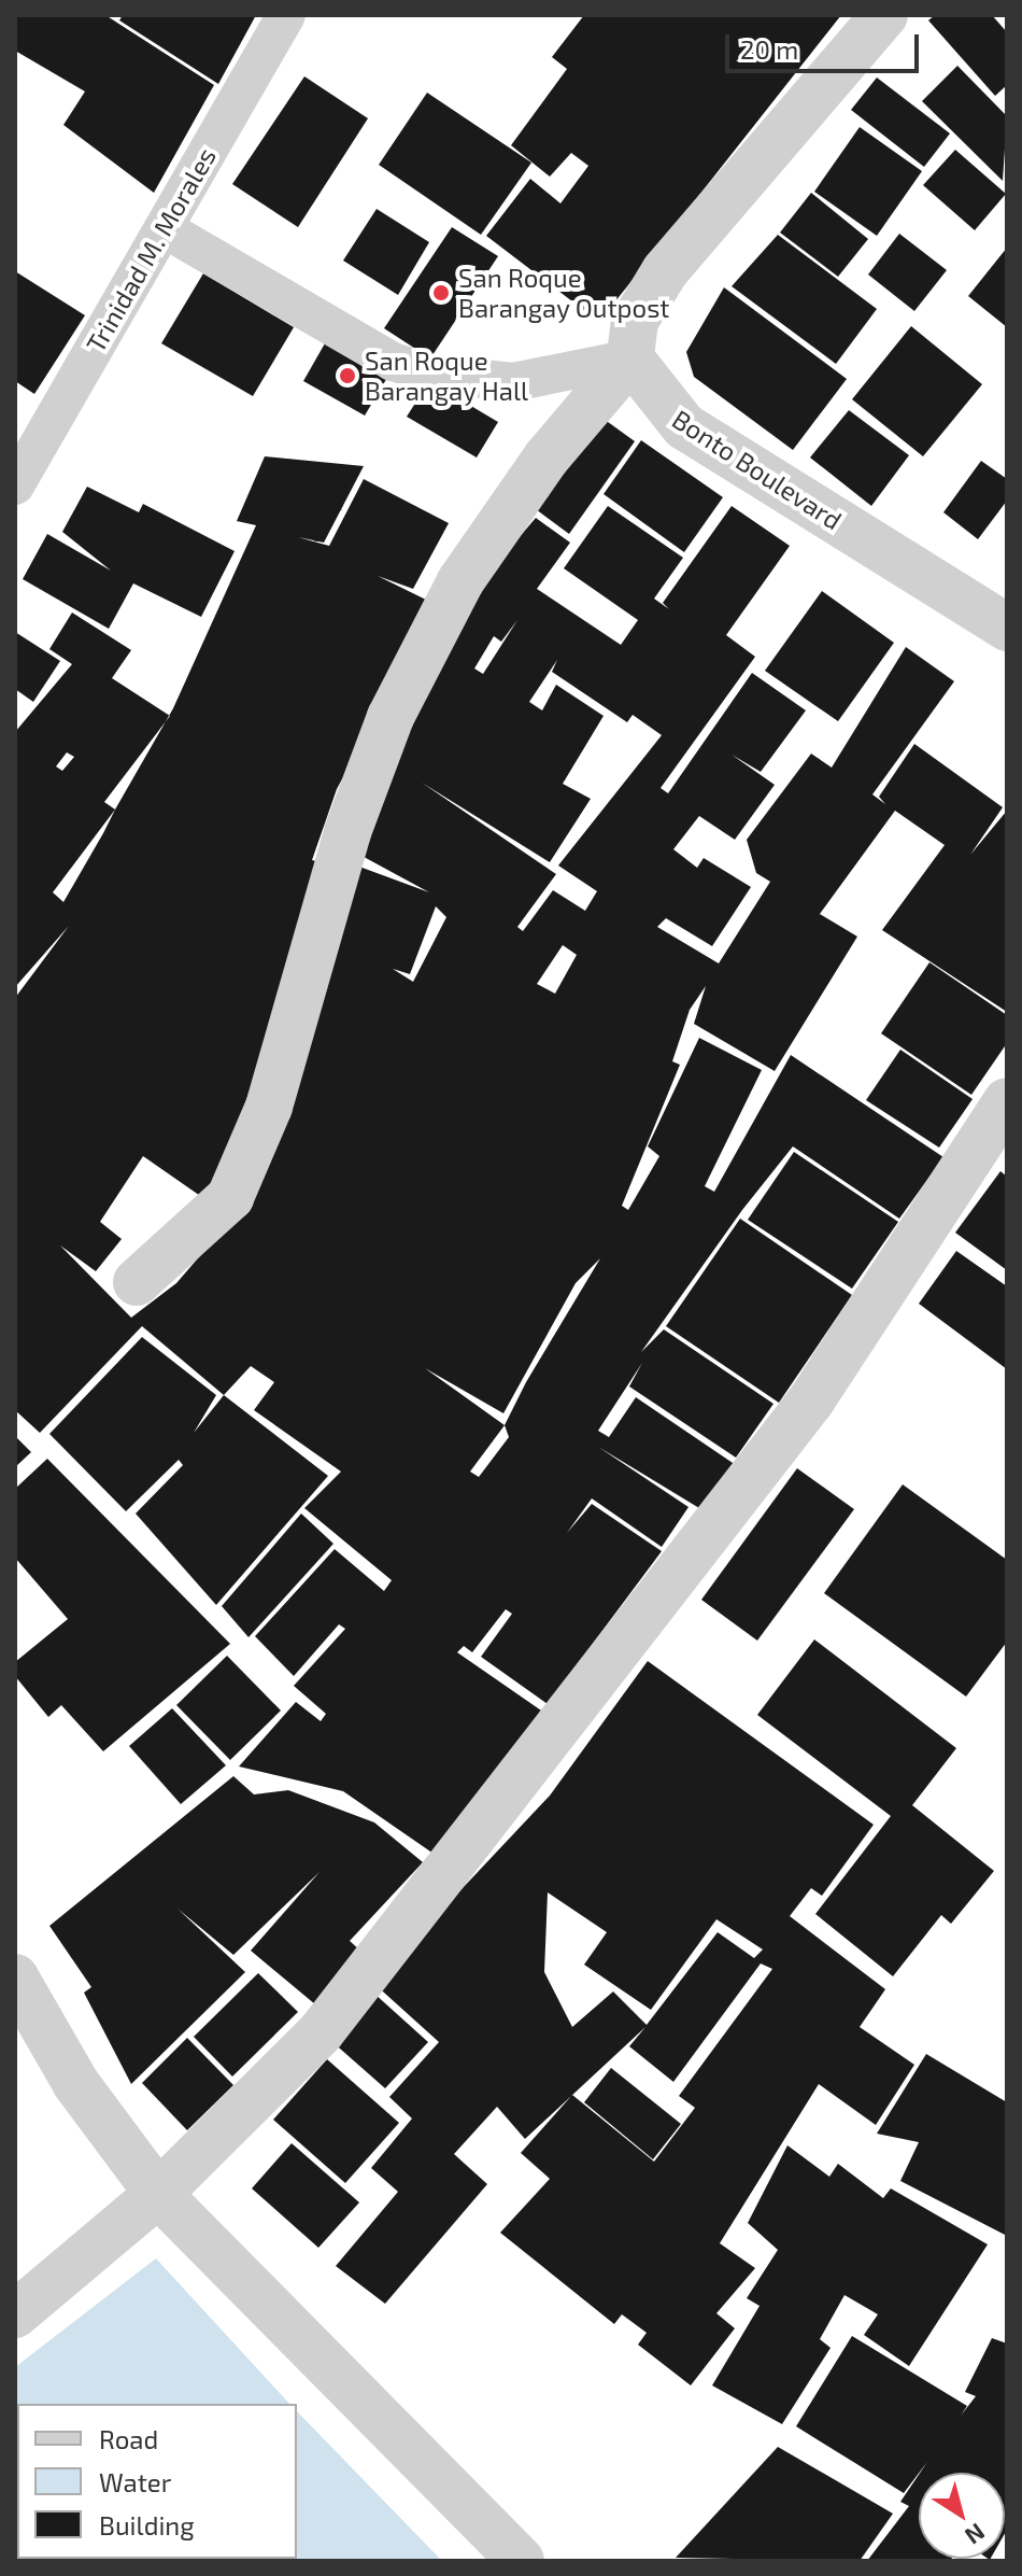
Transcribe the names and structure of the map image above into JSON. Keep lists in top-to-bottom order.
{
  "streets": {
    "street": ["Bonto Boulevard"],
    "lane": ["Trinidad M. Morales"]
  },
  "places": ["San Roque Barangay Outpost", "San Roque Barangay Hall"],
  "legend": ["Road", "Water", "Building"],
  "scale_bar": "20 m",
  "north": "bottom right"
}
